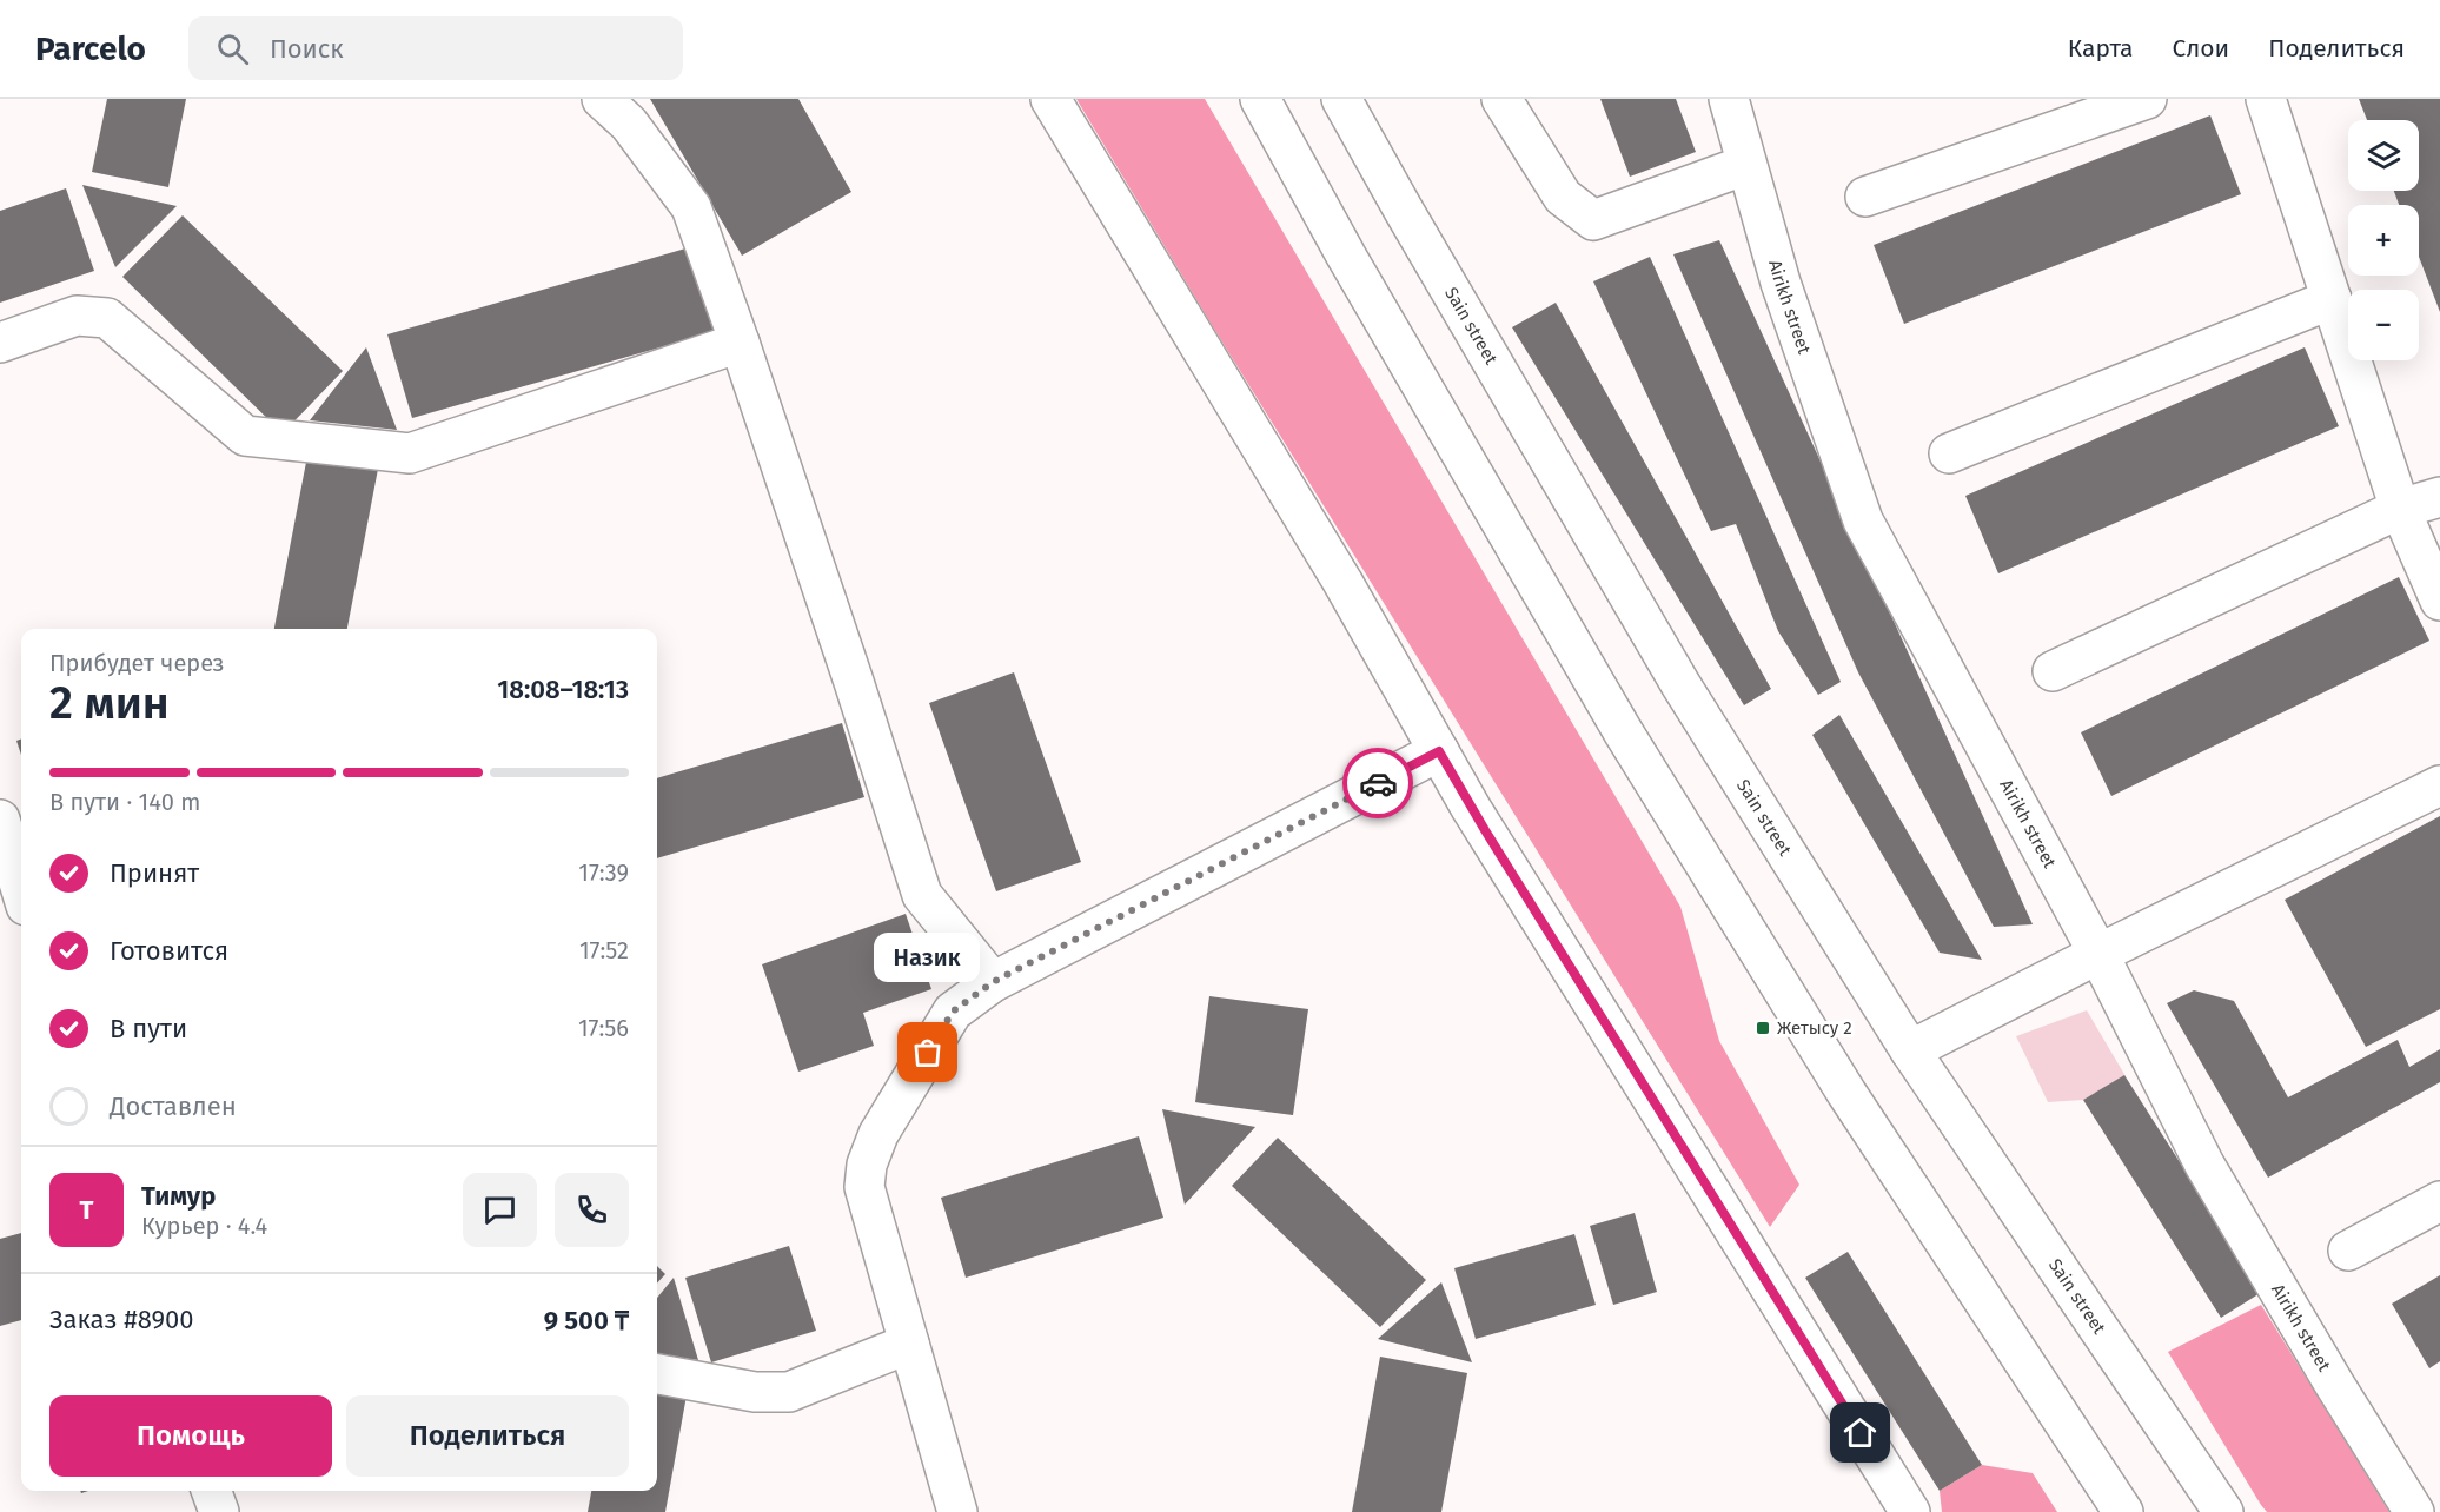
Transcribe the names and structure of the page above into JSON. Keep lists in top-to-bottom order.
{
  "streets": {
    "street": ["Airikh street", "Sain street"]
  },
  "places": {
    "transit": ["Жетысу 2"],
    "other": ["Назик"]
  },
  "page": {
    "header": "Parcelo",
    "search": "Поиск",
    "nav": ["Карта", "Слои", "Поделиться"],
    "map_buttons": ["+", "−"],
    "heading": ["2 мин", "Прибудет через", "18:08–18:13"],
    "panel": [
      "Тимур",
      "Курьер · 4.4",
      "Заказ #8900",
      "9 500 ₸"
    ],
    "bar": "В пути · 140 m",
    "list": [
      ["Принят", "17:39"],
      ["Готовится", "17:52"],
      ["В пути", "17:56"],
      "Доставлен"
    ],
    "bubble": "Назик",
    "round": "Т",
    "buttons": ["Помощь", "Поделиться"]
  }
}
